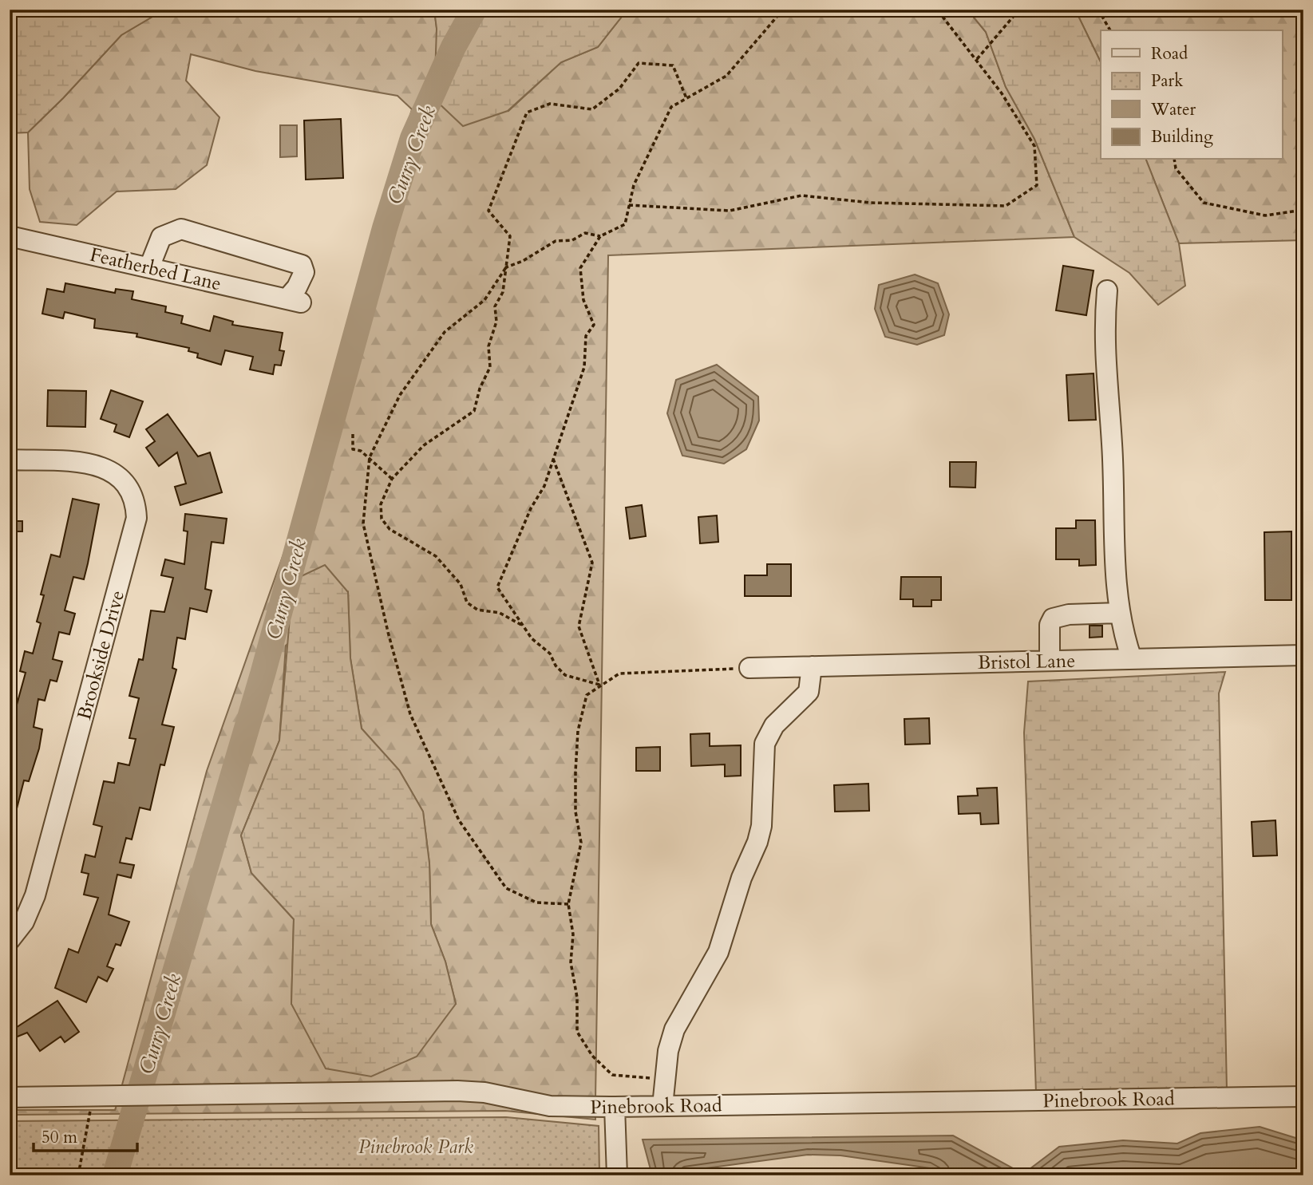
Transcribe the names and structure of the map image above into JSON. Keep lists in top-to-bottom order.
{
  "streets": {
    "street": [
      "Featherbed Lane",
      "Brookside Drive",
      "Bristol Lane",
      "Pinebrook Road"
    ]
  },
  "water": ["Curry Creek"],
  "parks": ["Pinebrook Park"],
  "legend": [
    "Road",
    "Park",
    "Water",
    "Building"
  ],
  "scale_bar": "50 m"
}
